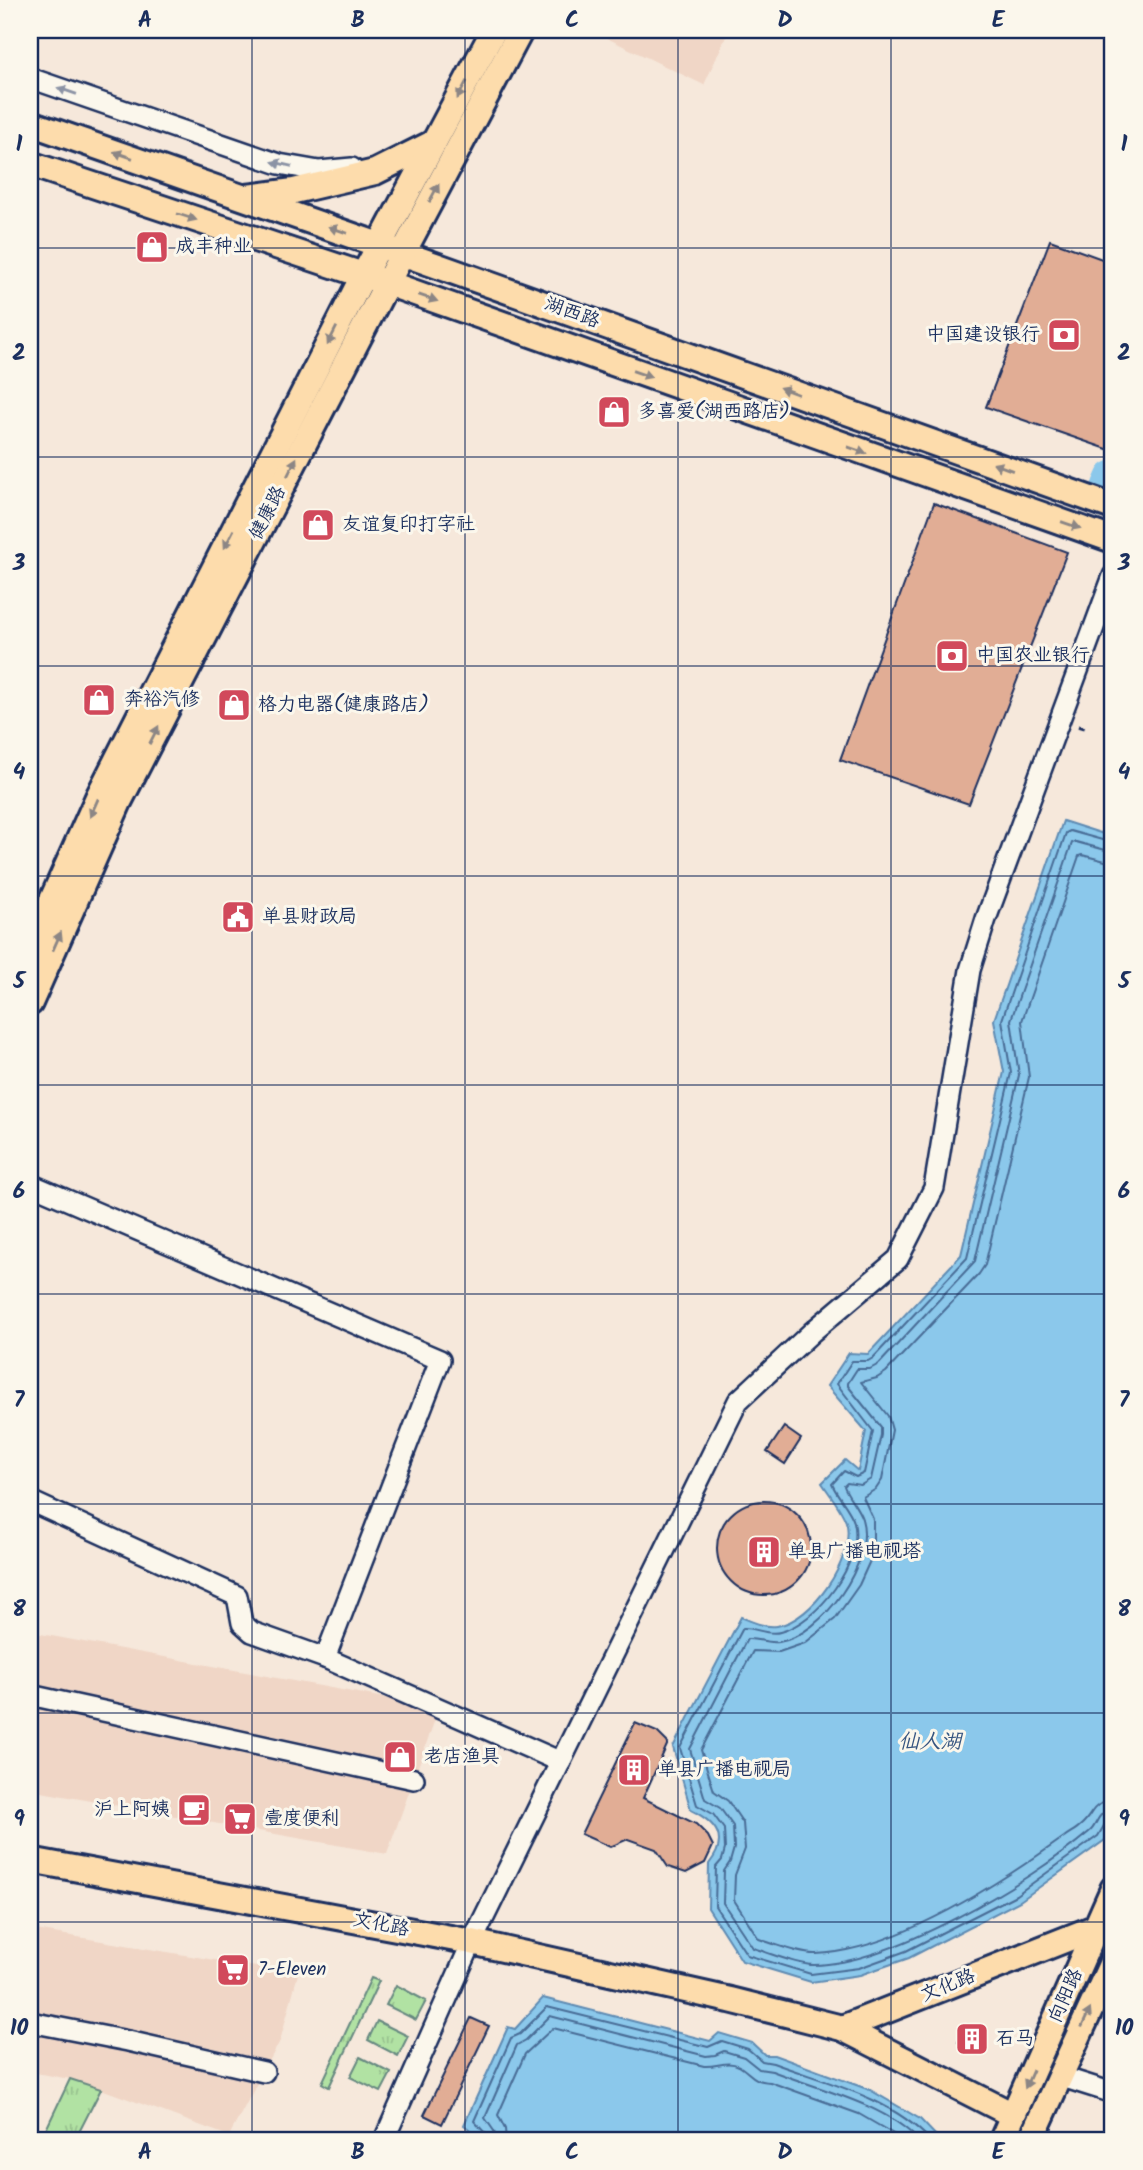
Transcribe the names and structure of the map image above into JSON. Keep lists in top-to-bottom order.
{
  "streets": {
    "main road": [
      "湖西路",
      "健康路",
      "文化路",
      "向阳路"
    ]
  },
  "crossings": [
    ["湖西路", "健康路"],
    ["文化路", "向阳路"]
  ],
  "water": ["仙人湖"],
  "places": {
    "shop": [
      "成丰种业",
      "多喜爱(湖西路店)",
      "友谊复印打字社",
      "奔裕汽修",
      "格力电器(健康路店)",
      "老店渔具"
    ],
    "bank": ["中国建设银行", "中国农业银行"],
    "public building": ["单县财政局"],
    "building": ["单县广播电视塔", "单县广播电视局", "石马"],
    "cafe": ["沪上阿姨"],
    "supermarket": ["壹度便利", "7-Eleven"]
  },
  "grid": {
    "columns": [
      "A",
      "B",
      "C",
      "D",
      "E"
    ],
    "rows": [
      "1",
      "2",
      "3",
      "4",
      "5",
      "6",
      "7",
      "8",
      "9",
      "10"
    ]
  }
}
